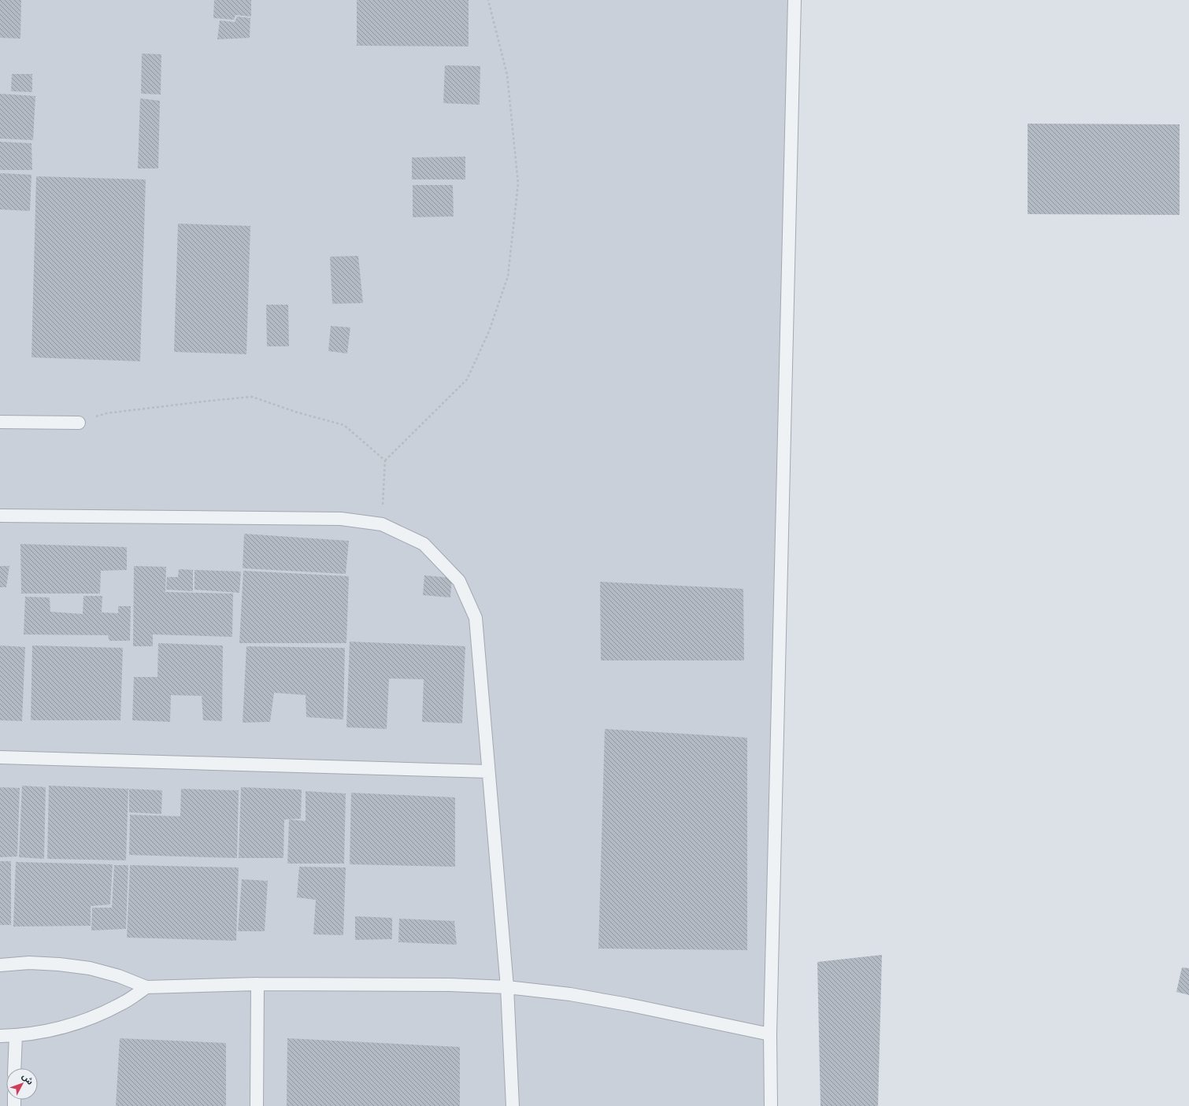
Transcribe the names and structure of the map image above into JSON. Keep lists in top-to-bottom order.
{
  "north": "top right"
}
